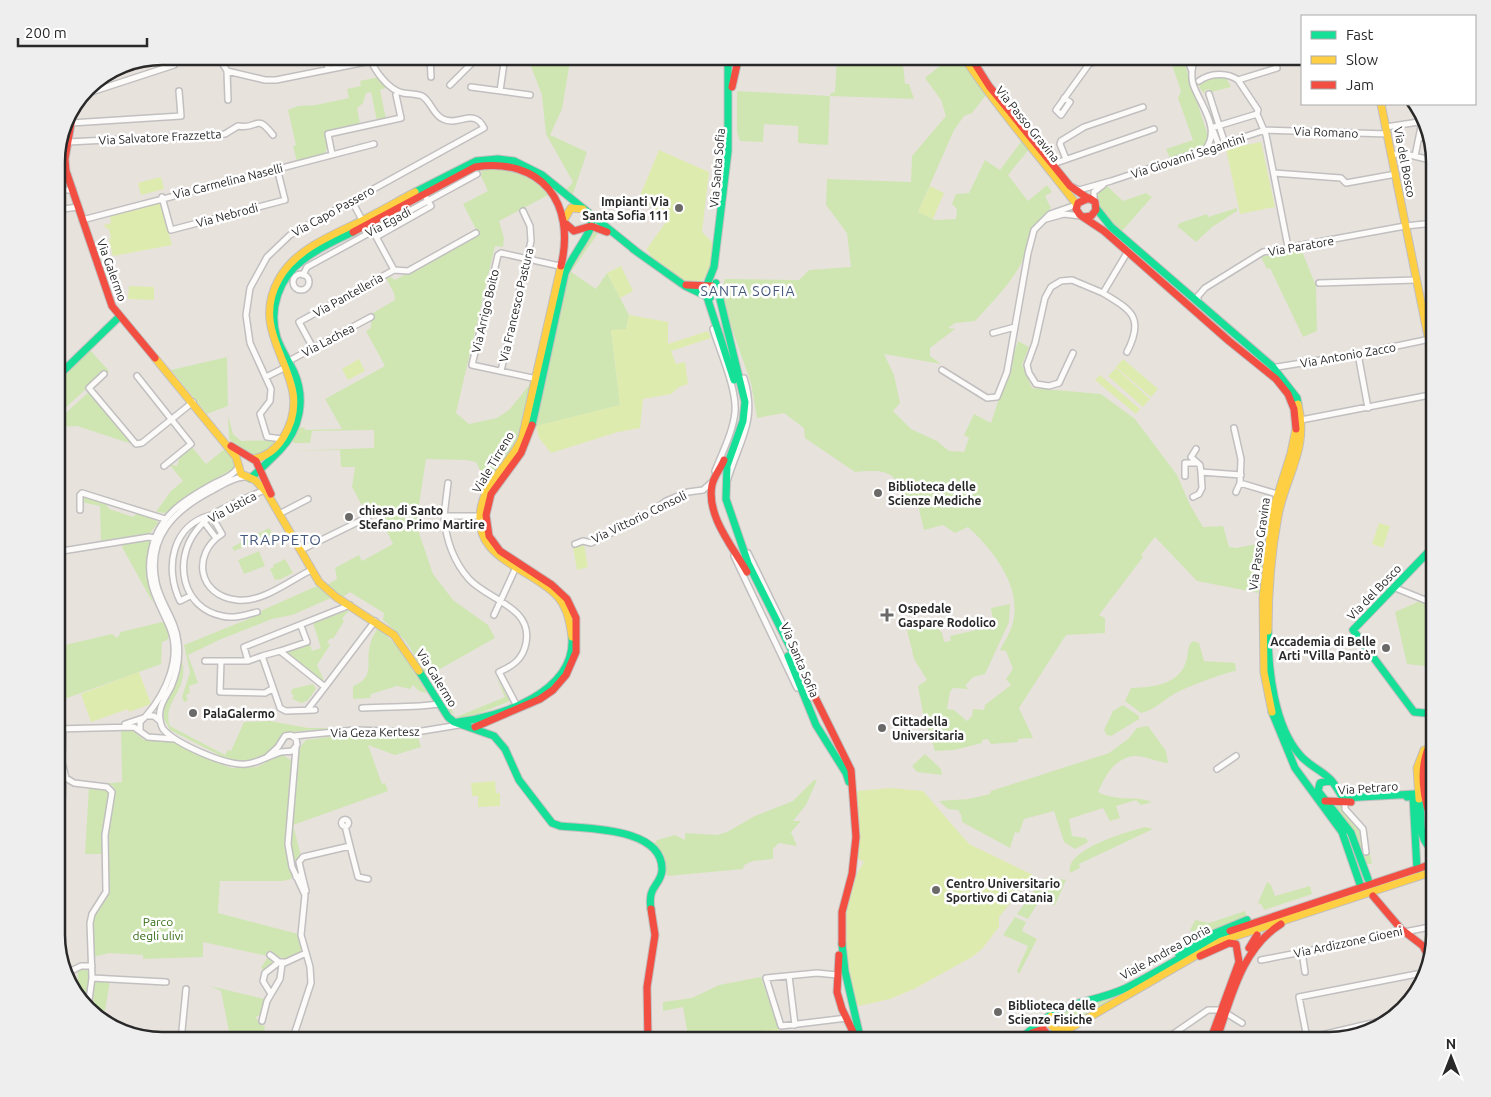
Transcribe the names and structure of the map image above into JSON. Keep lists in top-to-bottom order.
{
  "streets": {
    "main road": [
      "Via Passo Gravina",
      "Via del Bosco",
      "Via Santa Sofia",
      "Via Galermo",
      "Viale Tirreno",
      "Via Petraro",
      "Viale Andrea Doria"
    ],
    "street": [
      "Via Romano",
      "Via Salvatore Frazzetta",
      "Via Giovanni Segantini",
      "Via Carmelina Naselli",
      "Via Capo Passero",
      "Via Nebrodi",
      "Via Egadi",
      "Via Paratore",
      "Via Pantelleria",
      "Via Francesco Pastura",
      "Via Arrigo Boito",
      "Via Lachea",
      "Via Antonio Zacco",
      "Via Ustica",
      "Via Vittorio Consoli",
      "Via Geza Kertesz",
      "Via Ardizzone Gioeni"
    ]
  },
  "crossings": [
    ["Via Passo Gravina", "Via Giovanni Segantini"],
    ["Via Passo Gravina", "Via Paratore"],
    ["Via Passo Gravina", "Via Antonio Zacco"],
    ["Via Passo Gravina", "Via Petraro"],
    ["Via Passo Gravina", "Viale Andrea Doria"],
    ["Via Romano", "Via Giovanni Segantini"],
    ["Via Romano", "Via del Bosco"],
    ["Via Salvatore Frazzetta", "Via Galermo"],
    ["Via del Bosco", "Via Paratore"],
    ["Via Carmelina Naselli", "Via Nebrodi"],
    ["Via Carmelina Naselli", "Via Galermo"],
    ["Via Capo Passero", "Via Lachea"],
    ["Via Capo Passero", "Viale Tirreno"],
    ["Via Galermo", "Viale Tirreno"],
    ["Via Galermo", "Via Geza Kertesz"],
    ["Via Pantelleria", "Via Lachea"],
    ["Via Francesco Pastura", "Via Arrigo Boito"],
    ["Via Arrigo Boito", "Viale Tirreno"],
    ["Via Lachea", "Viale Tirreno"]
  ],
  "districts": ["SANTA SOFIA", "TRAPPETO"],
  "parks": ["Parco degli ulivi"],
  "places": {
    "other": [
      "Impianti Via Santa Sofia 111",
      "Biblioteca delle Scienze Mediche",
      "chiesa di Santo Stefano Primo Martire",
      "Accademia di Belle Arti \"Villa Pantò\"",
      "PalaGalermo",
      "Cittadella Universitaria",
      "Centro Universitario Sportivo di Catania",
      "Biblioteca delle Scienze Fisiche"
    ],
    "health": ["Ospedale Gaspare Rodolico"]
  },
  "legend": ["Fast", "Slow", "Jam"],
  "scale_bar": "200 m",
  "north": "top"
}
